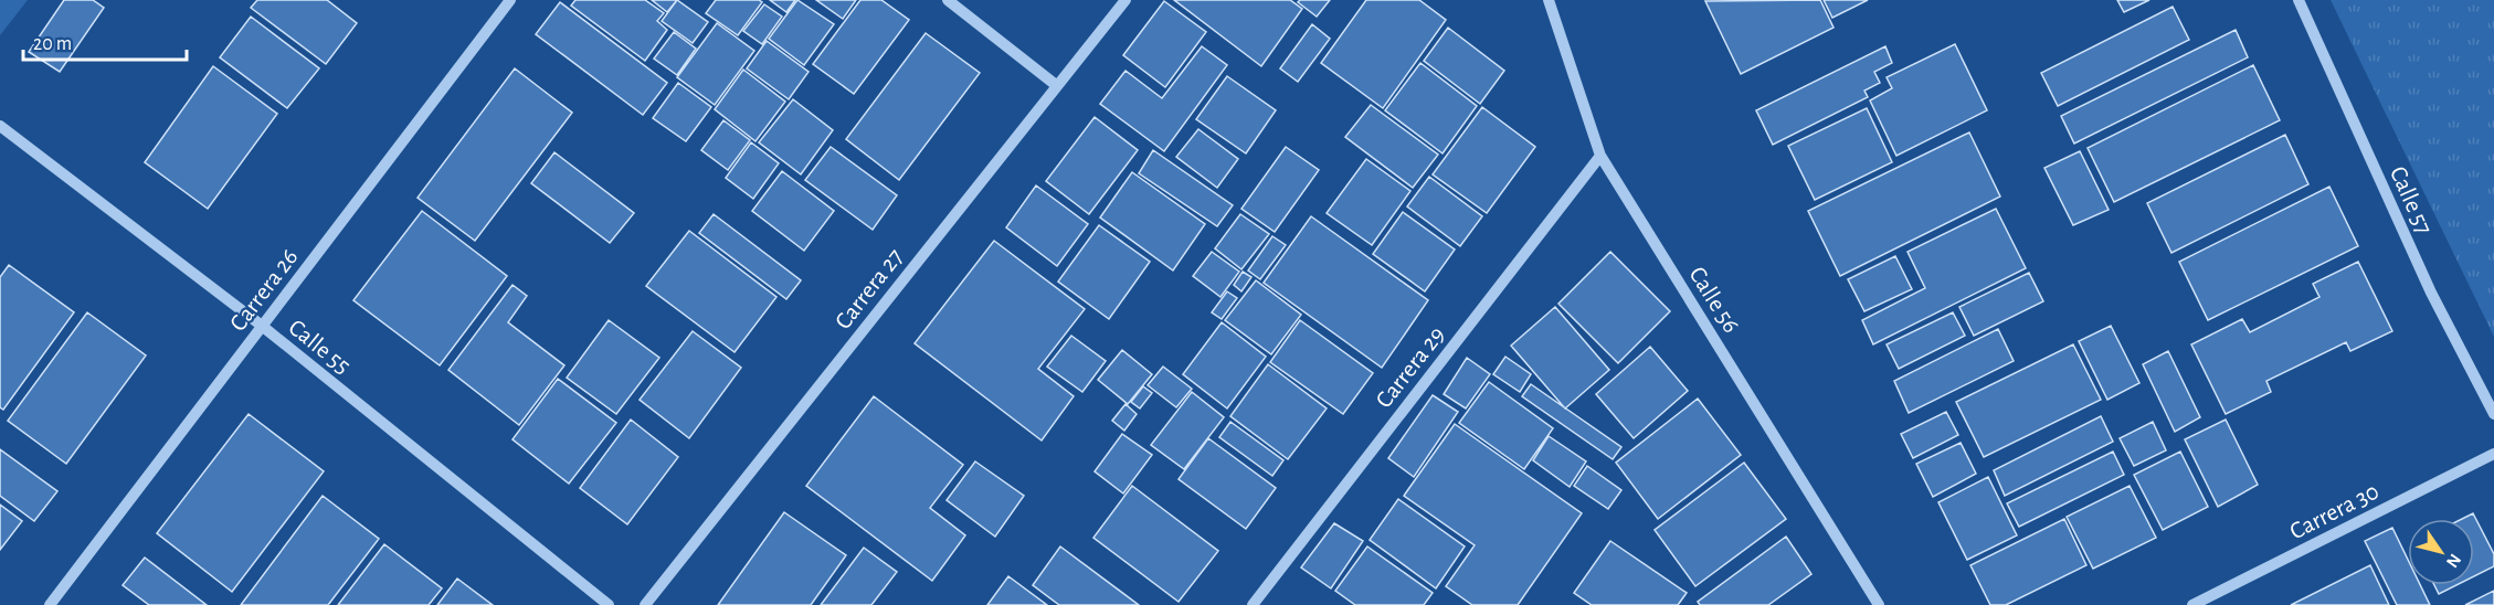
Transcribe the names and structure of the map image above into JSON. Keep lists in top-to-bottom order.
{
  "streets": {
    "street": [
      "Calle 57",
      "Carrera 27",
      "Carrera 26",
      "Calle 56",
      "Calle 55",
      "Carrera 29",
      "Carrera 30"
    ]
  },
  "crossings": [
    ["Carrera 26", "Calle 55"],
    ["Calle 56", "Carrera 29"]
  ],
  "scale_bar": "20 m",
  "north": "bottom right"
}
